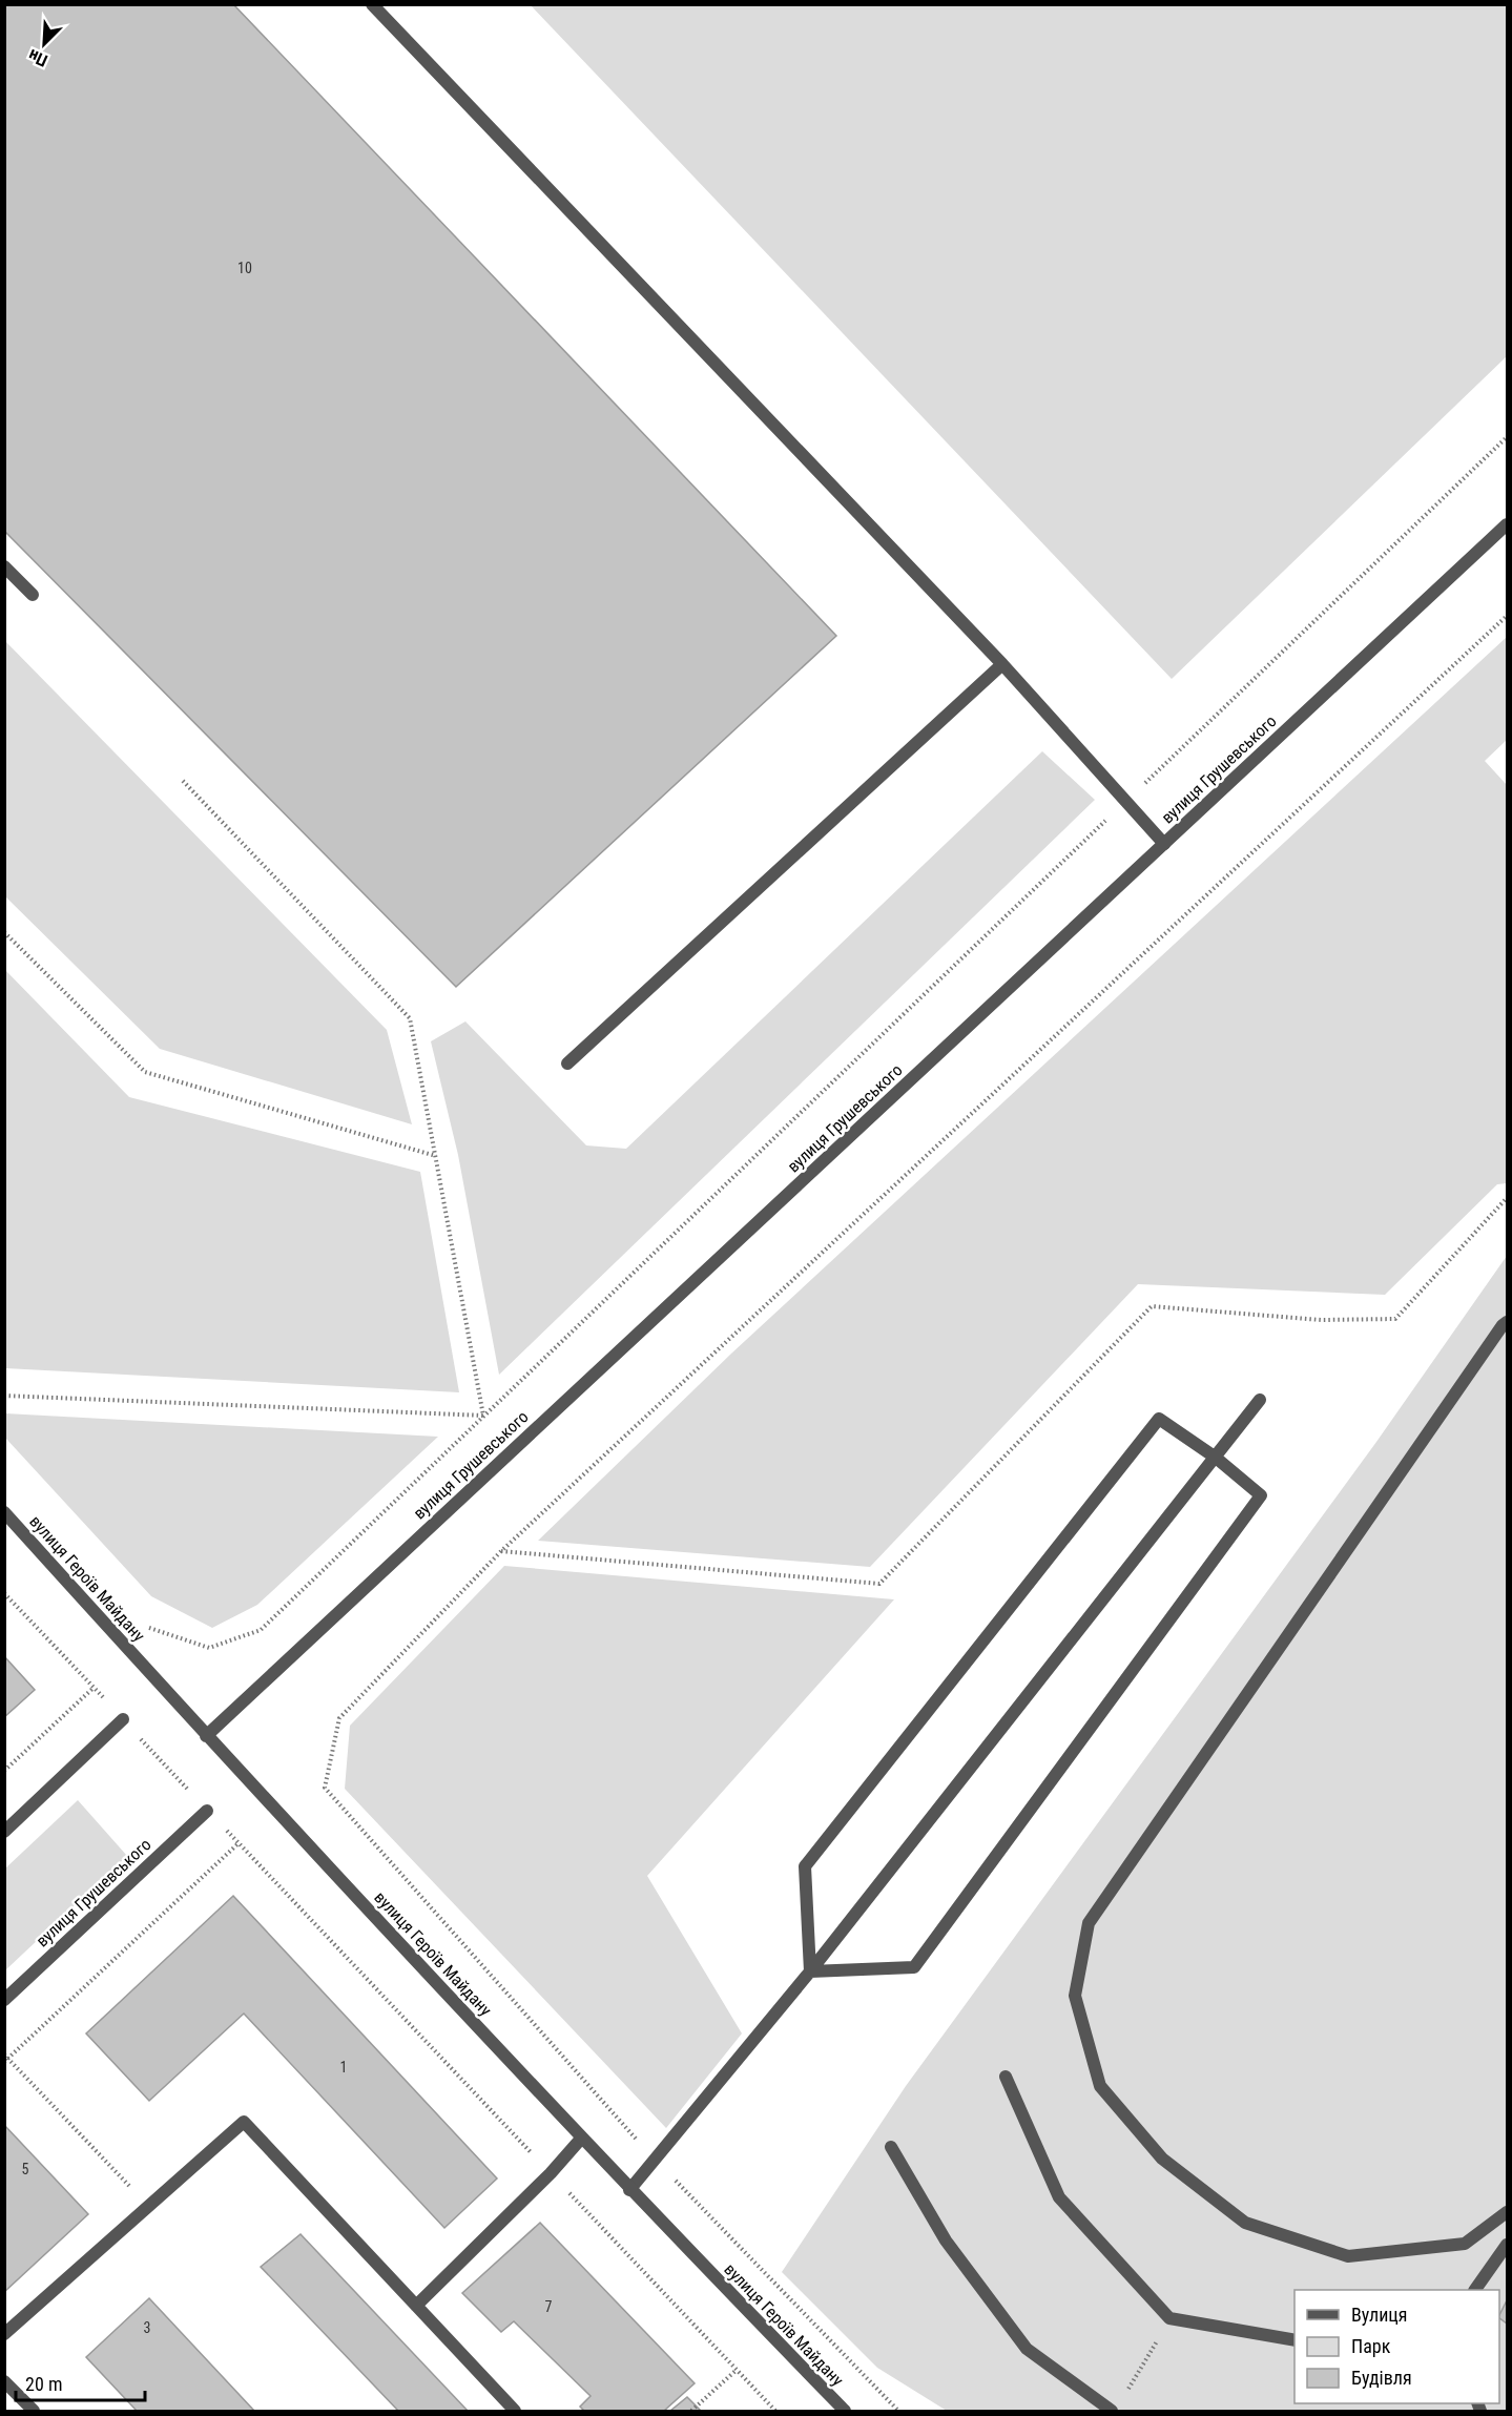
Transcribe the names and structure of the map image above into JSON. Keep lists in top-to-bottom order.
{
  "streets": {
    "street": ["вулиця Грушевського", "вулиця Героїв Майдану"]
  },
  "crossings": [
    ["вулиця Грушевського", "вулиця Героїв Майдану"]
  ],
  "house_numbers": [
    "10",
    "1",
    "5",
    "7",
    "3"
  ],
  "legend": ["Вулиця", "Парк", "Будівля"],
  "scale_bar": "20 m",
  "north": "bottom left"
}
